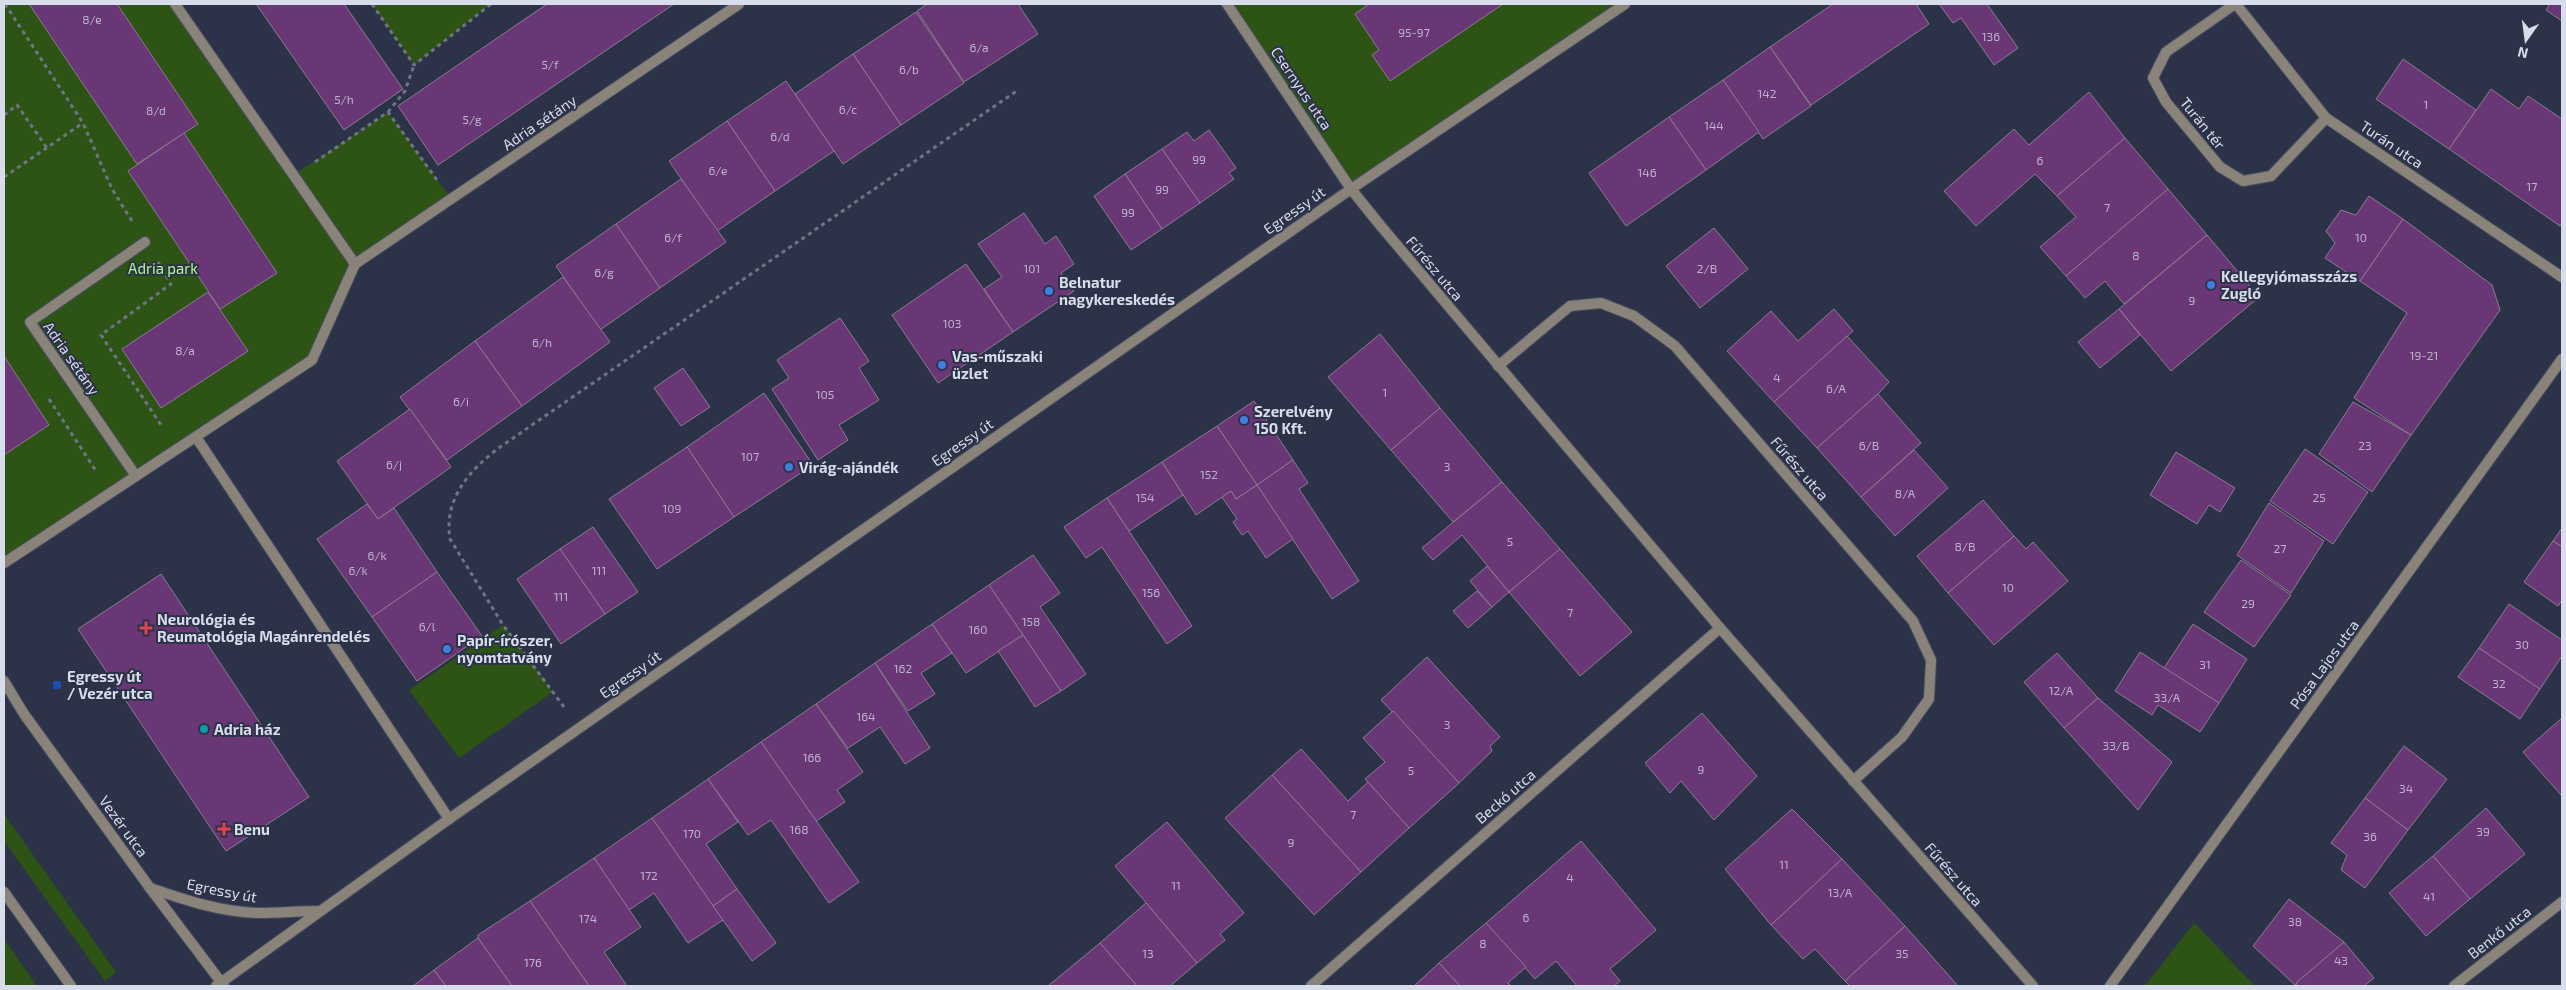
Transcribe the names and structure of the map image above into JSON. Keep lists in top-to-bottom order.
{
  "streets": {
    "street": [
      "Csernyus utca",
      "Adria sétány",
      "Turán tér",
      "Turán utca",
      "Egressy út",
      "Fűrész utca",
      "Pósa Lajos utca",
      "Beckó utca",
      "Vezér utca",
      "Benkő utca"
    ]
  },
  "crossings": [
    ["Csernyus utca", "Egressy út"],
    ["Csernyus utca", "Fűrész utca"],
    ["Turán tér", "Turán utca"],
    ["Egressy út", "Fűrész utca"],
    ["Egressy út", "Vezér utca"],
    ["Fűrész utca", "Beckó utca"]
  ],
  "parks": ["Adria park"],
  "places": {
    "other": [
      "Kellegyjómasszázs Zugló",
      "Belnatur nagykereskedés",
      "Vas-műszaki üzlet",
      "Szerelvény 150 Kft.",
      "Virág-ajándék",
      "Papír-írószer, nyomtatvány",
      "Adria ház"
    ],
    "health": ["Neurológia és Reumatológia Magánrendelés", "Benu"],
    "transit": ["Egressy út / Vezér utca"]
  },
  "house_numbers": [
    "8/e",
    "95-97",
    "136",
    "6/a",
    "5/f",
    "6/b",
    "142",
    "5/h",
    "1",
    "6/c",
    "8/d",
    "5/g",
    "144",
    "6/d",
    "99",
    "6",
    "6/e",
    "146",
    "17",
    "99",
    "7",
    "99",
    "6/f",
    "10",
    "8",
    "101",
    "2/B",
    "6/g",
    "9",
    "103",
    "6/h",
    "8/a",
    "19-21",
    "4",
    "6/A",
    "1",
    "105",
    "6/i",
    "6/B",
    "23",
    "107",
    "6/j",
    "3",
    "152",
    "8/A",
    "154",
    "25",
    "109",
    "5",
    "8/B",
    "27",
    "6/k",
    "6/k",
    "111",
    "10",
    "156",
    "111",
    "29",
    "7",
    "158",
    "6/l",
    "160",
    "30",
    "31",
    "162",
    "32",
    "12/A",
    "33/A",
    "164",
    "3",
    "33/B",
    "166",
    "9",
    "5",
    "34",
    "7",
    "168",
    "39",
    "170",
    "36",
    "9",
    "11",
    "172",
    "4",
    "11",
    "13/A",
    "41",
    "6",
    "174",
    "38",
    "8",
    "13",
    "35",
    "43",
    "176"
  ],
  "north": "bottom"
}
